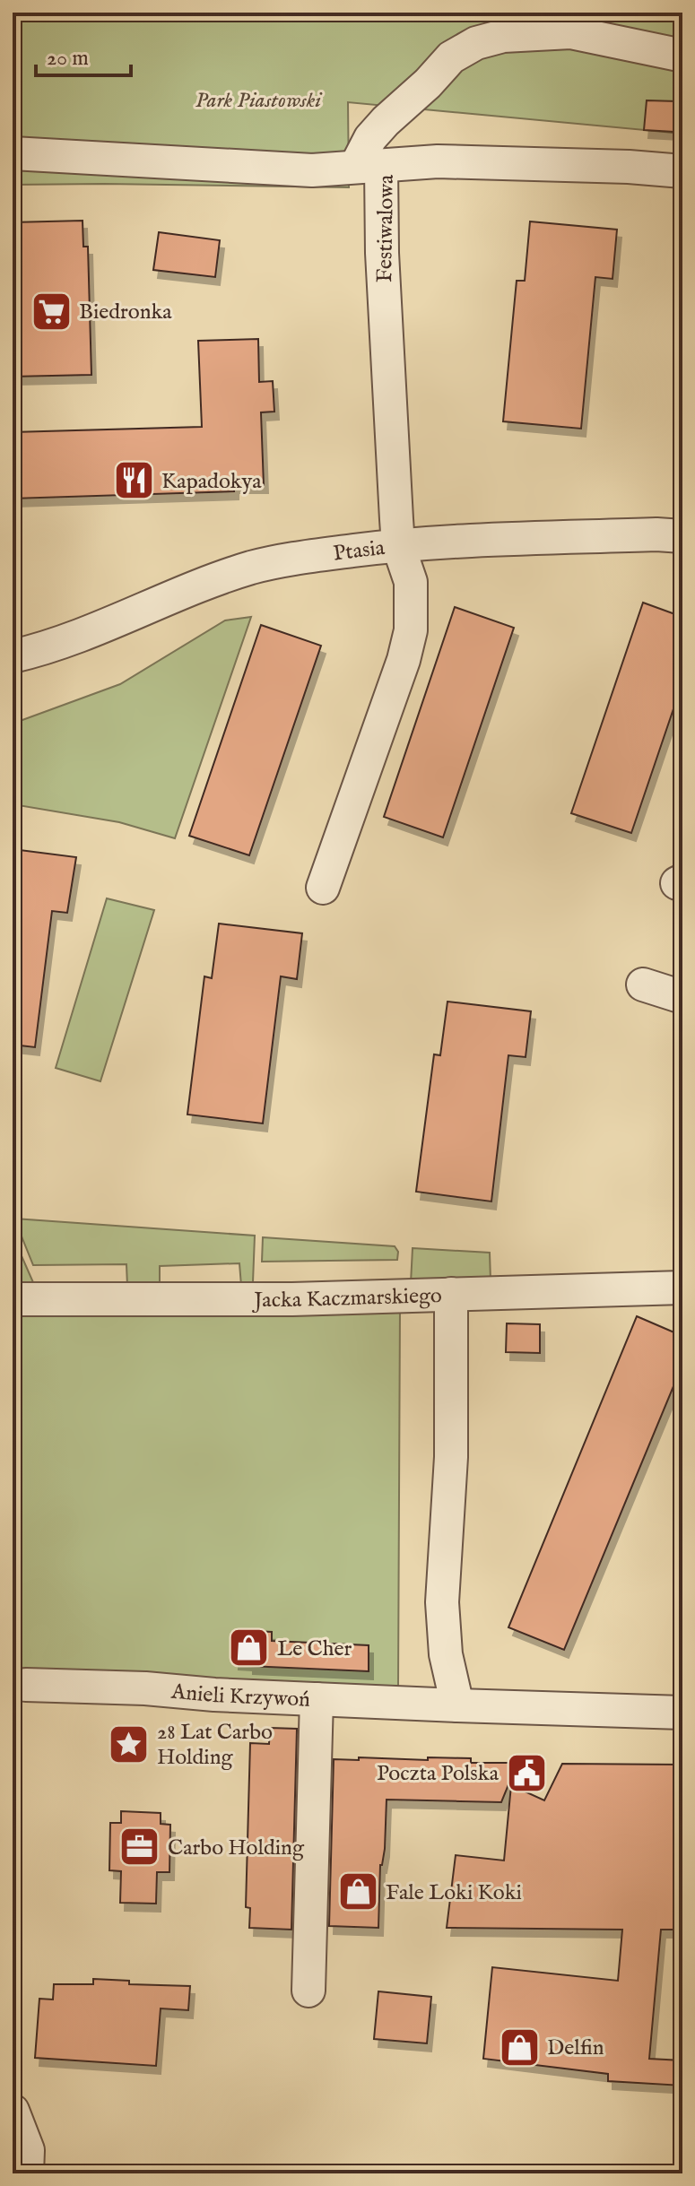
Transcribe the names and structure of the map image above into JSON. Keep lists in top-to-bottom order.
{
  "streets": {
    "street": [
      "Festiwalowa",
      "Ptasia",
      "Jacka Kaczmarskiego",
      "Anieli Krzywoń"
    ]
  },
  "crossings": [
    ["Festiwalowa", "Ptasia"]
  ],
  "parks": ["Park Piastowski"],
  "places": {
    "supermarket": ["Biedronka"],
    "restaurant": ["Kapadokya"],
    "shop": ["Le Cher", "Fale Loki Koki", "Delfin"],
    "place": ["28 Lat Carbo Holding"],
    "public building": ["Poczta Polska"],
    "office": ["Carbo Holding"]
  },
  "scale_bar": "20 m"
}
